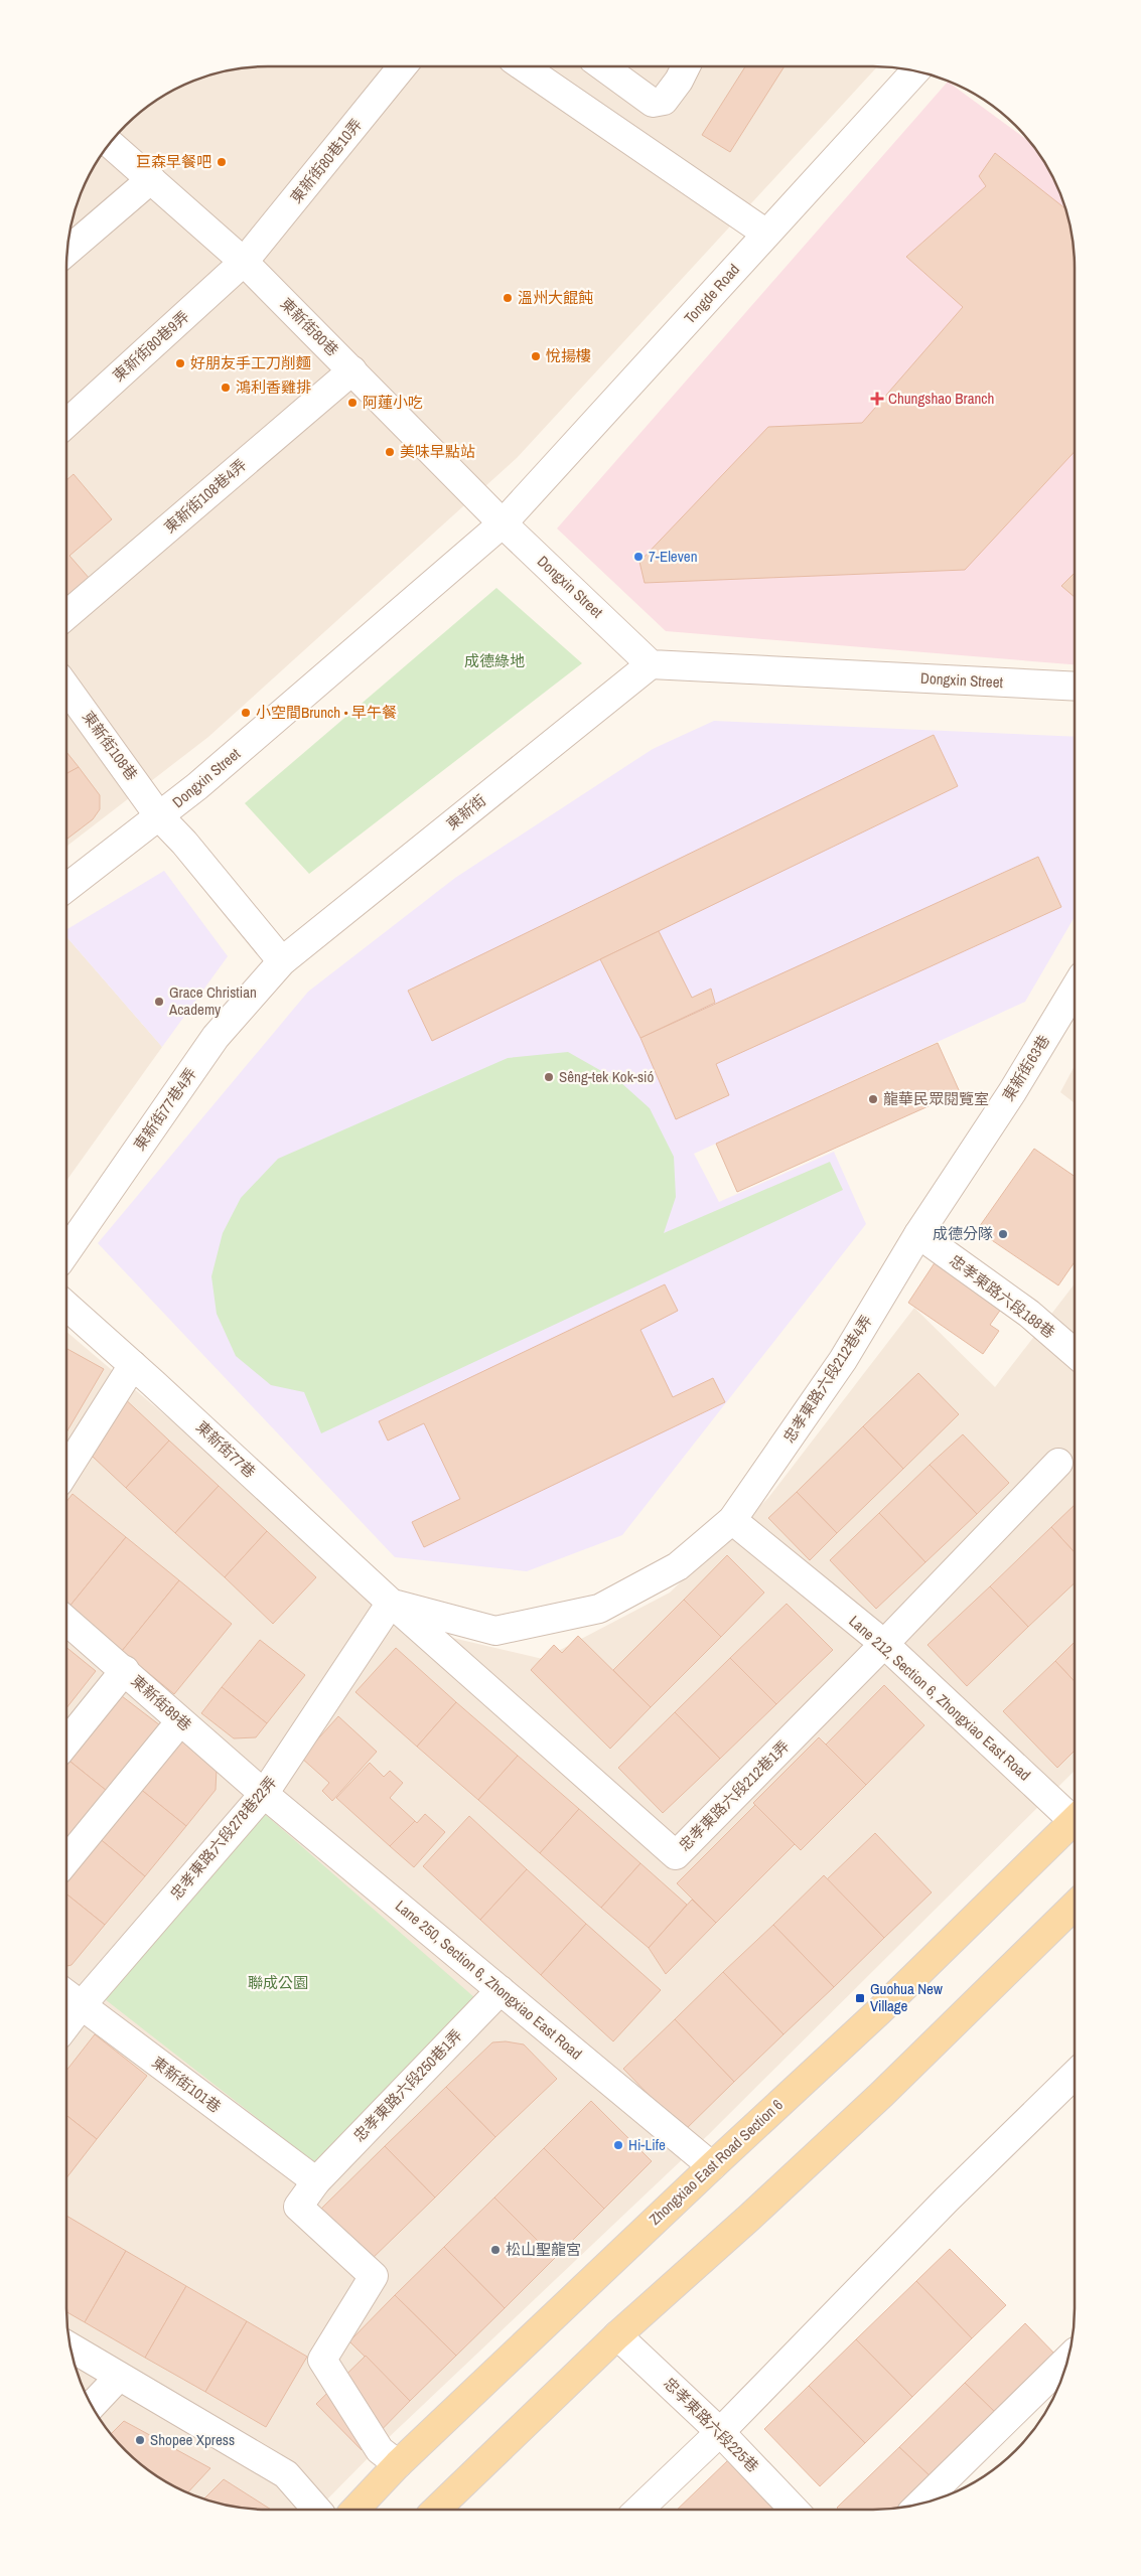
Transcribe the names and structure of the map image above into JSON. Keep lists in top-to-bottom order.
{
  "streets": {
    "main road": ["Zhongxiao East Road Section 6"],
    "street": [
      "東新街80巷10弄",
      "Tongde Road",
      "東新街80巷",
      "東新街80巷9弄",
      "東新街108巷4弄",
      "Dongxin Street",
      "東新街108巷",
      "東新街",
      "東新街63巷",
      "東新街77巷4弄",
      "忠孝東路六段188巷",
      "忠孝東路六段212巷4弄",
      "東新街77巷",
      "Lane 212, Section 6, Zhongxiao East Road",
      "東新街89巷",
      "忠孝東路六段212巷1弄",
      "忠孝東路六段278巷22弄",
      "Lane 250, Section 6, Zhongxiao East Road",
      "東新街101巷",
      "忠孝東路六段250巷1弄",
      "忠孝東路六段225巷"
    ]
  },
  "crossings": [
    ["東新街80巷10弄", "東新街80巷"],
    ["東新街80巷10弄", "東新街80巷9弄"],
    ["Tongde Road", "東新街80巷"],
    ["Tongde Road", "Dongxin Street"],
    ["東新街80巷", "東新街80巷9弄"],
    ["東新街80巷", "東新街108巷4弄"],
    ["東新街80巷", "Dongxin Street"],
    ["Dongxin Street", "東新街108巷"],
    ["Dongxin Street", "東新街"],
    ["Dongxin Street", "東新街77巷4弄"],
    ["東新街", "東新街77巷4弄"],
    ["東新街63巷", "忠孝東路六段188巷"],
    ["東新街63巷", "忠孝東路六段212巷4弄"],
    ["忠孝東路六段188巷", "忠孝東路六段212巷4弄"],
    ["忠孝東路六段212巷4弄", "東新街77巷"],
    ["忠孝東路六段212巷4弄", "Lane 212, Section 6, Zhongxiao East Road"],
    ["忠孝東路六段212巷4弄", "忠孝東路六段212巷1弄"],
    ["忠孝東路六段212巷4弄", "忠孝東路六段278巷22弄"],
    ["東新街77巷", "忠孝東路六段212巷1弄"],
    ["東新街77巷", "忠孝東路六段278巷22弄"],
    ["Lane 212, Section 6, Zhongxiao East Road", "忠孝東路六段212巷1弄"],
    ["東新街89巷", "忠孝東路六段278巷22弄"],
    ["東新街89巷", "Lane 250, Section 6, Zhongxiao East Road"],
    ["忠孝東路六段212巷1弄", "忠孝東路六段278巷22弄"],
    ["忠孝東路六段278巷22弄", "Lane 250, Section 6, Zhongxiao East Road"],
    ["忠孝東路六段278巷22弄", "東新街101巷"],
    ["Lane 250, Section 6, Zhongxiao East Road", "忠孝東路六段250巷1弄"],
    ["Lane 250, Section 6, Zhongxiao East Road", "Zhongxiao East Road Section 6"],
    ["東新街101巷", "忠孝東路六段250巷1弄"],
    ["忠孝東路六段250巷1弄", "Zhongxiao East Road Section 6"]
  ],
  "parks": ["成德綠地", "聯成公園"],
  "places": {
    "other": [
      "巨森早餐吧",
      "溫州大餛飩",
      "悅揚樓",
      "好朋友手工刀削麵",
      "鴻利香雞排",
      "阿蓮小吃",
      "美味早點站",
      "7-Eleven",
      "小空間Brunch • 早午餐",
      "Grace Christian Academy",
      "Sêng-tek Kok-sió",
      "龍華民眾閱覽室",
      "成德分隊",
      "Hi-Life",
      "松山聖龍宮",
      "Shopee Xpress"
    ],
    "health": ["Chungshao Branch"],
    "transit": ["Guohua New Village"]
  }
}
